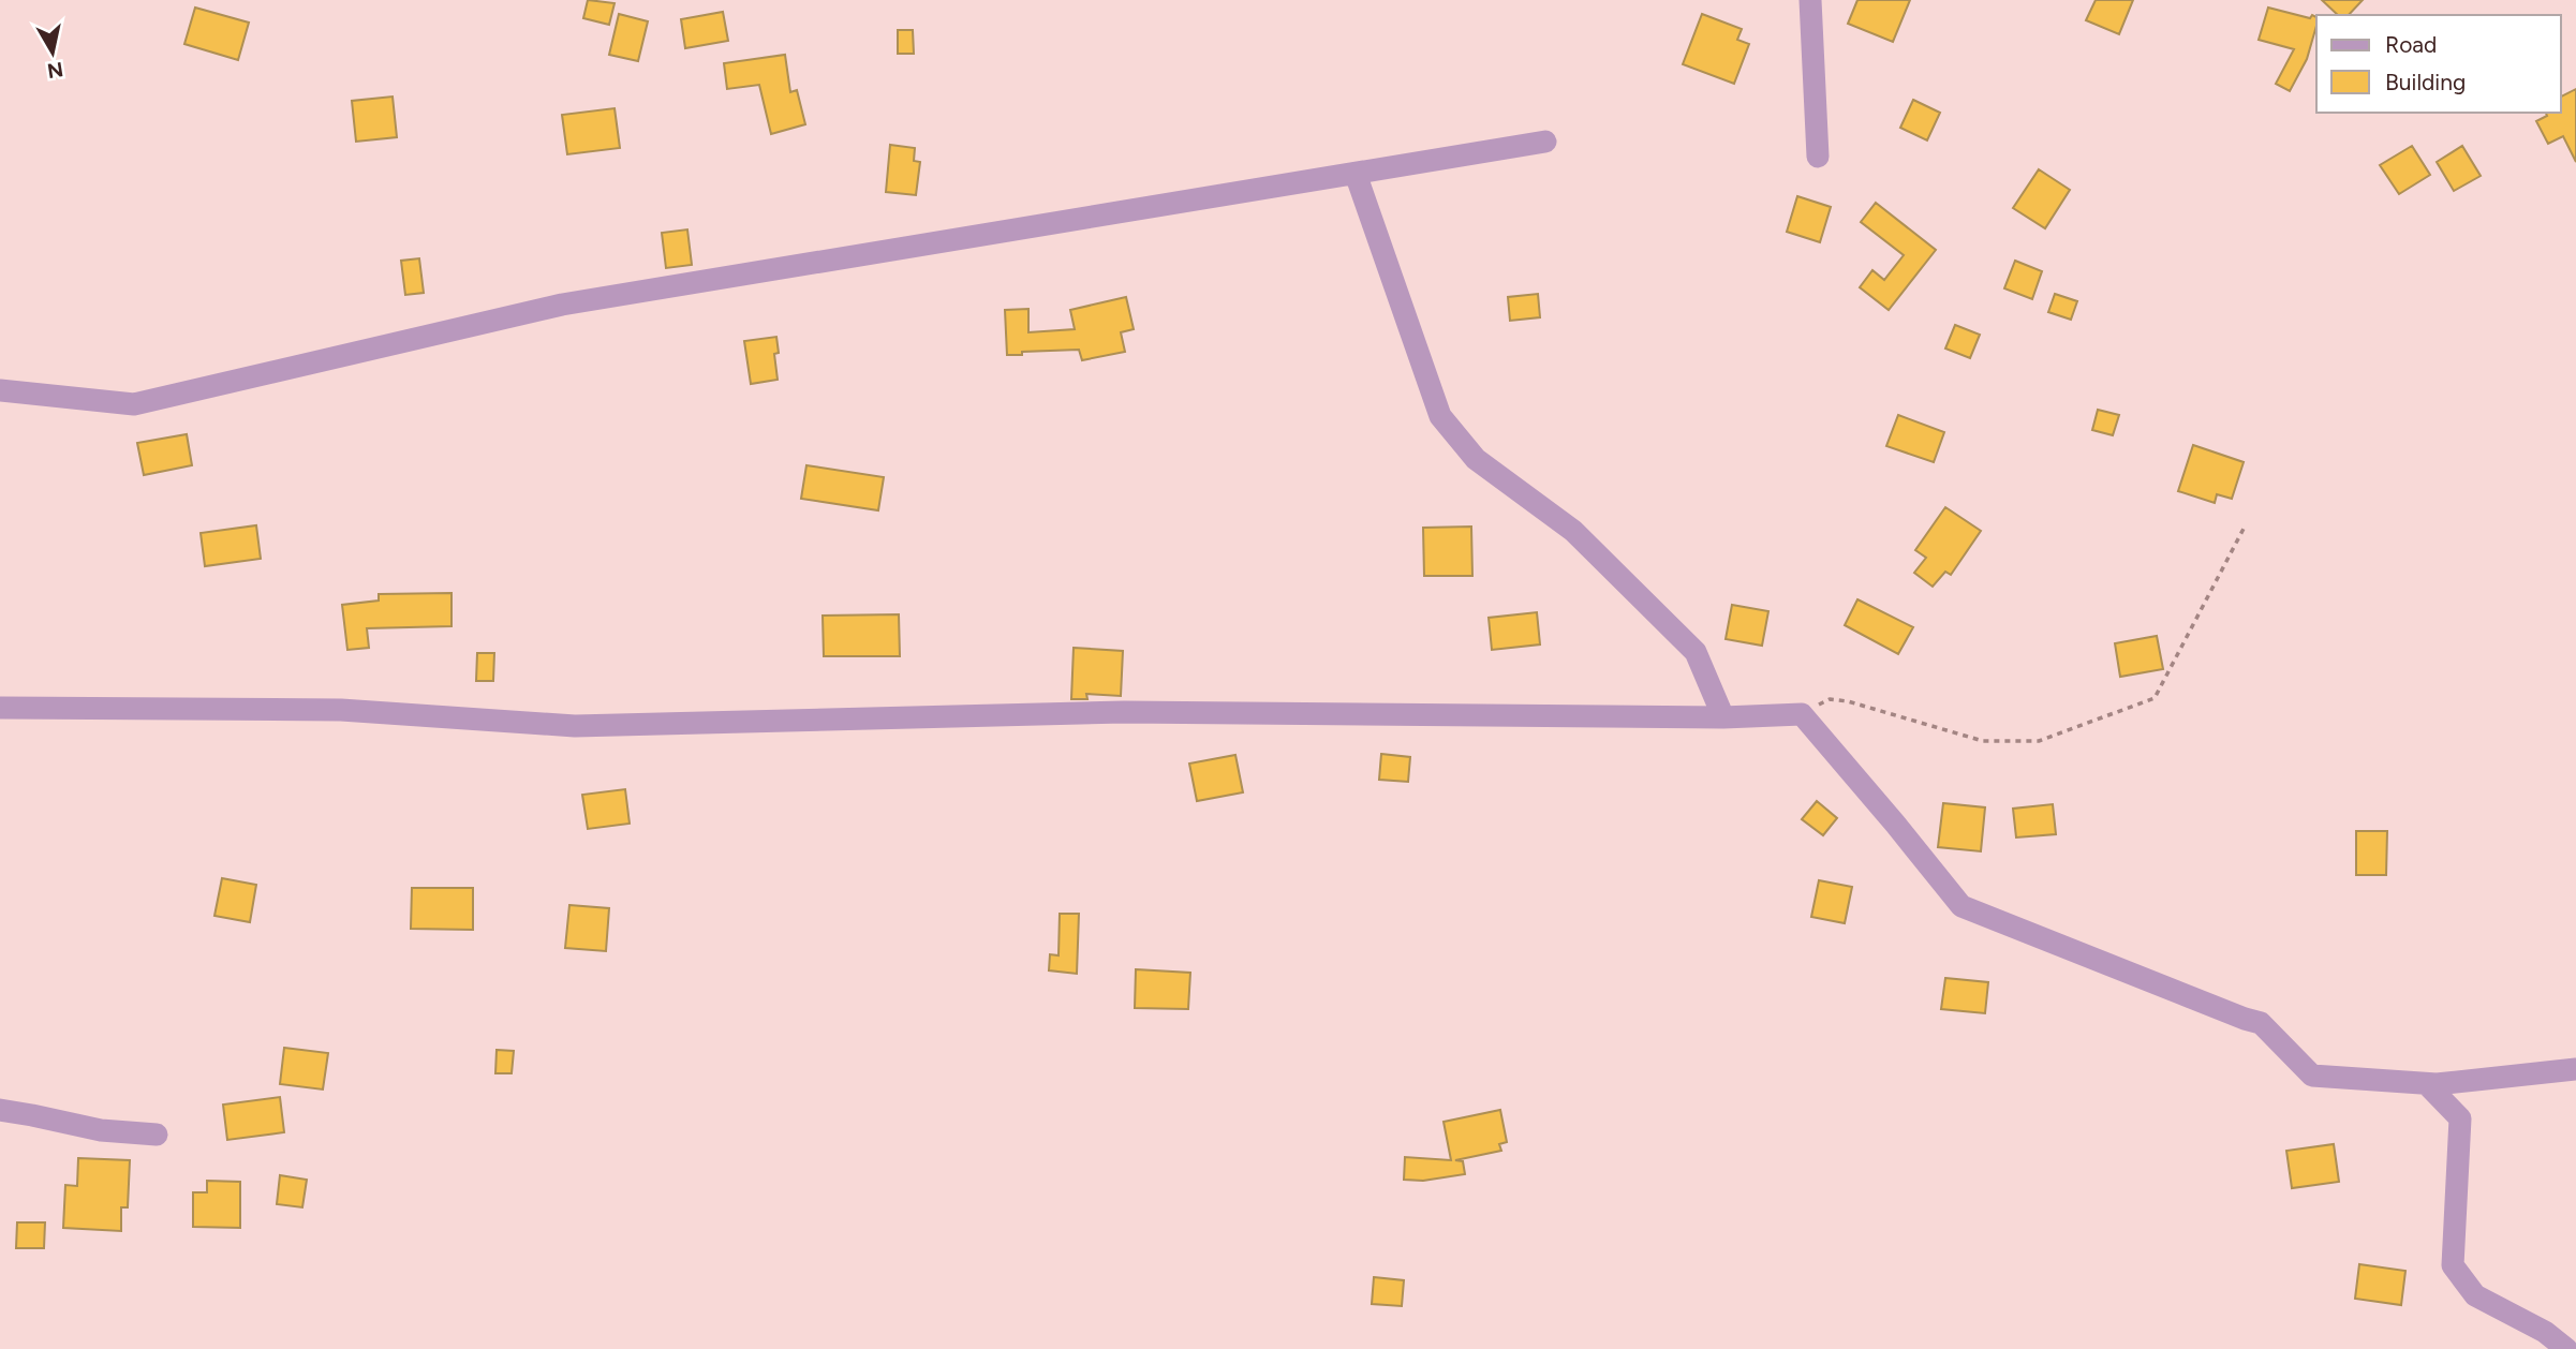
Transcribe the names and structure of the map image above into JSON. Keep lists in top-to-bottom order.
{
  "legend": ["Road", "Building"],
  "north": "bottom"
}
